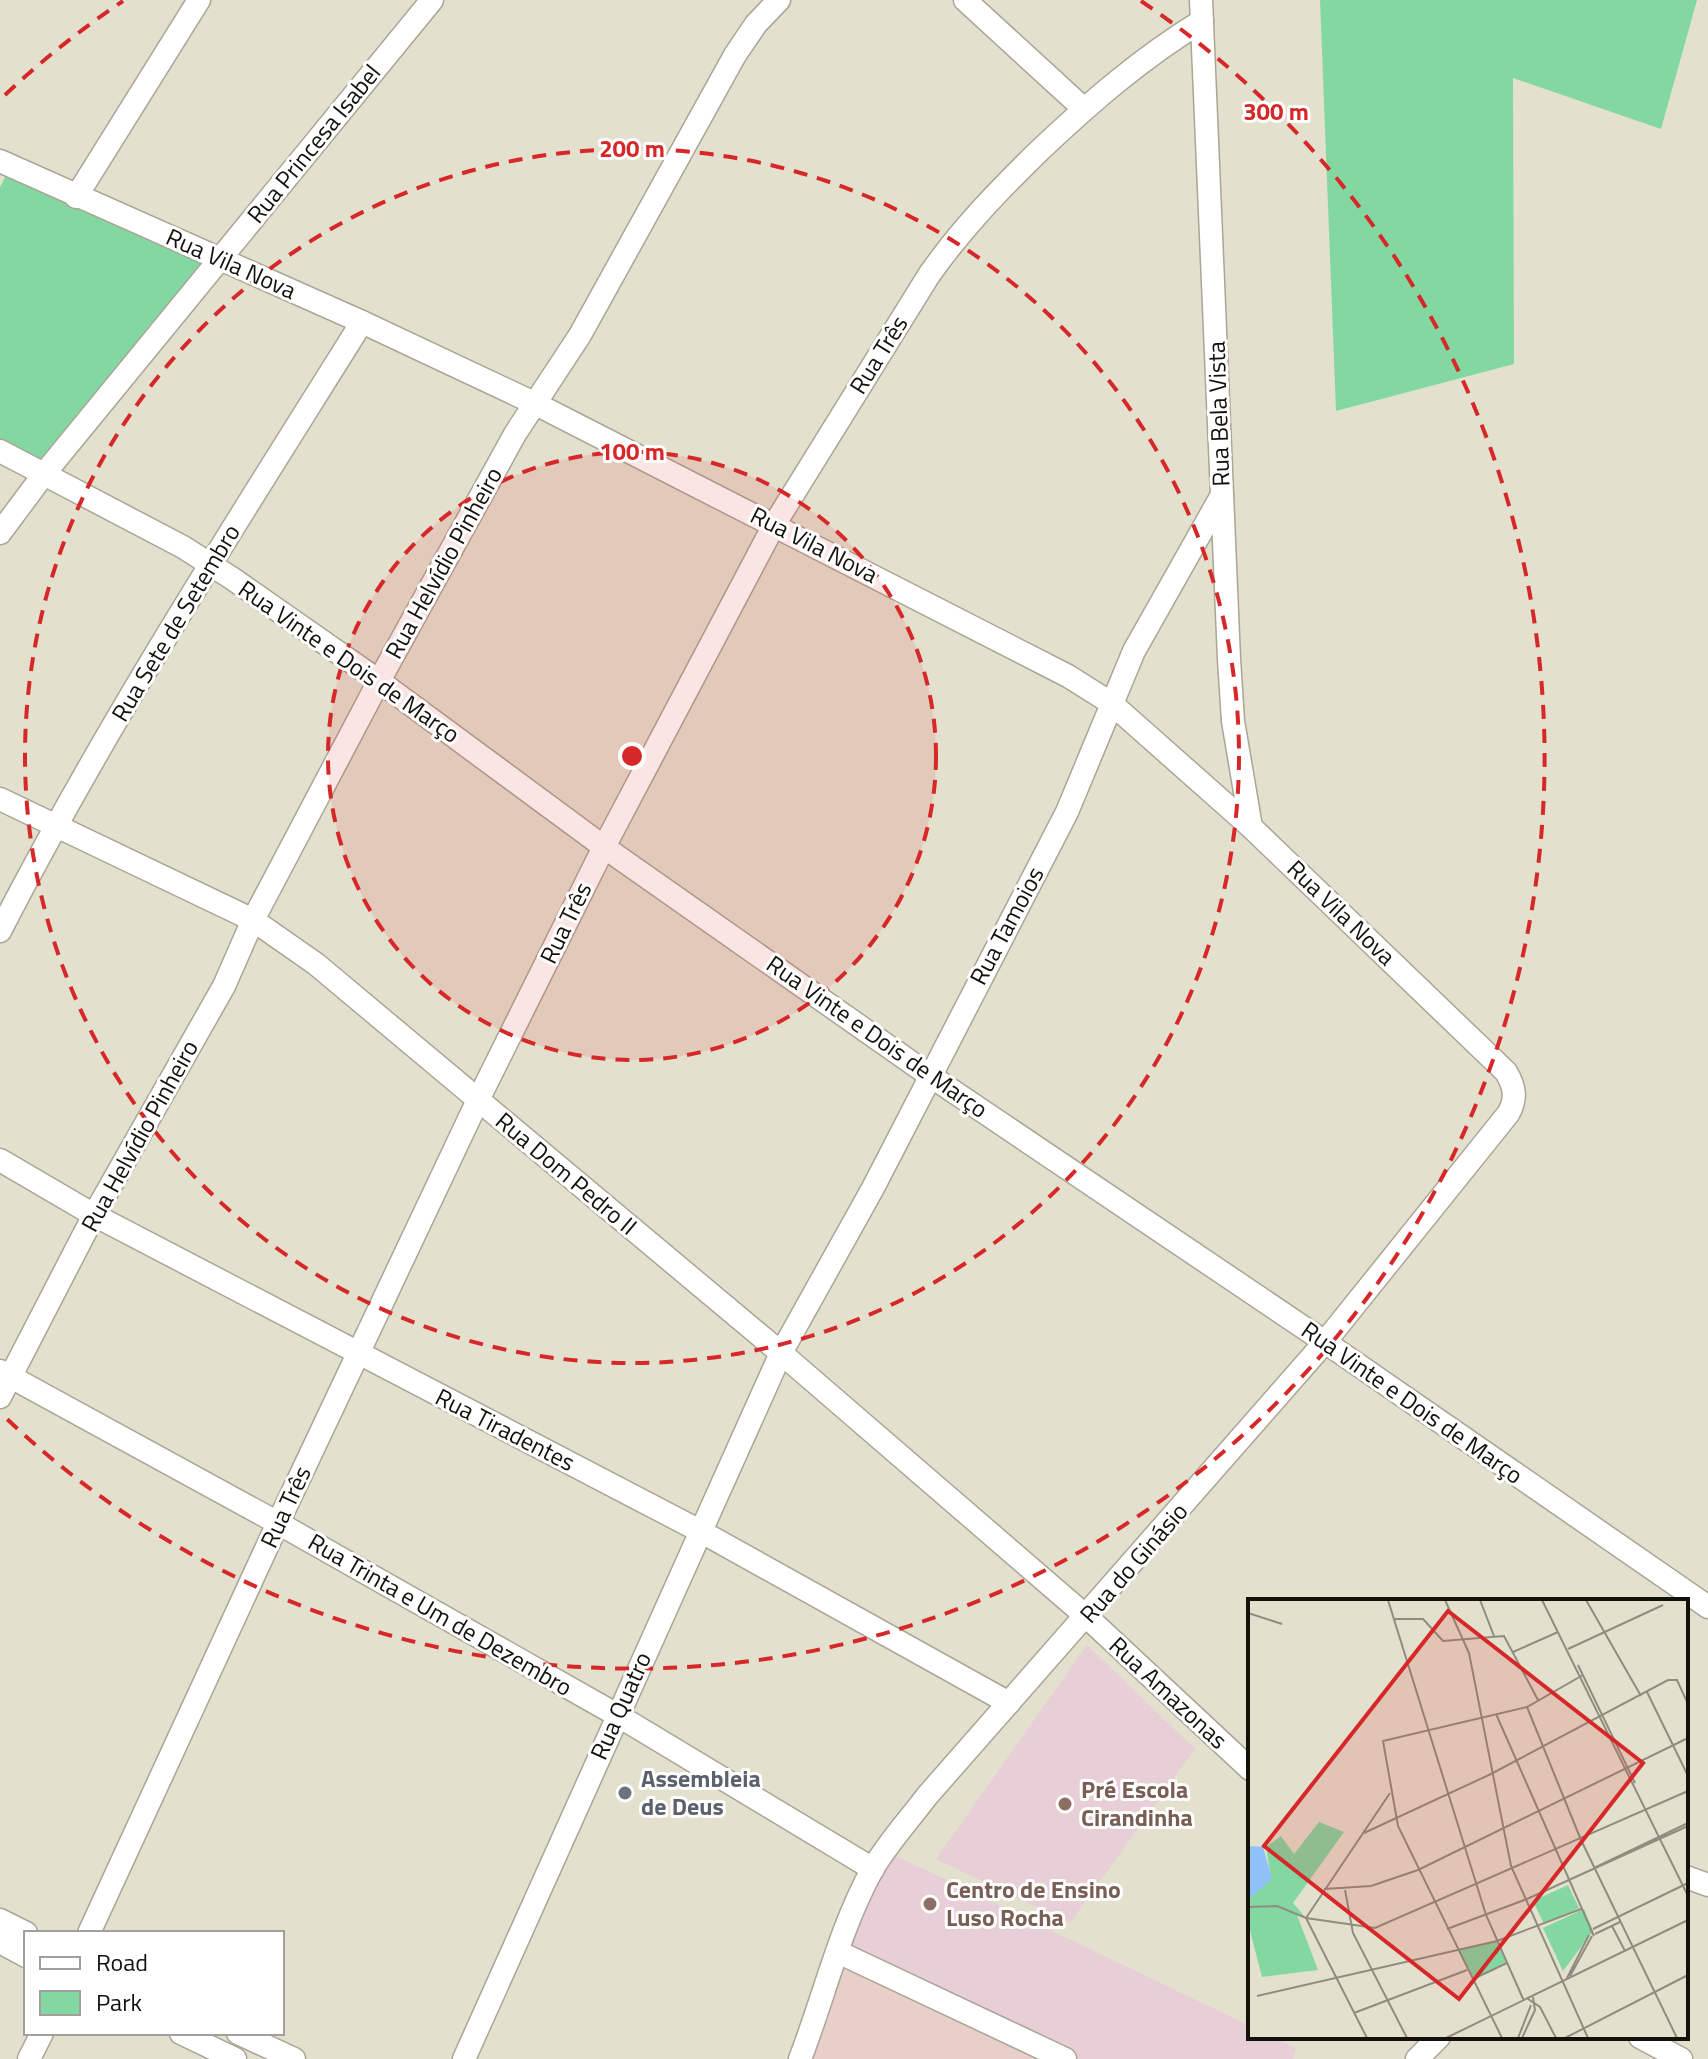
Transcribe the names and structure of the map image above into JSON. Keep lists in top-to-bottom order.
{
  "streets": {
    "street": [
      "Rua Princesa Isabel",
      "Rua Vila Nova",
      "Rua Três",
      "Rua Bela Vista",
      "Rua Helvídio Pinheiro",
      "Rua Sete de Setembro",
      "Rua Vinte e Dois de Março",
      "Rua Tamoios",
      "Rua Dom Pedro II",
      "Rua Tiradentes",
      "Rua do Ginásio",
      "Rua Trinta e Um de Dezembro",
      "Rua Amazonas",
      "Rua Quatro"
    ]
  },
  "crossings": [
    ["Rua Princesa Isabel", "Rua Vila Nova"],
    ["Rua Princesa Isabel", "Rua Vinte e Dois de Março"],
    ["Rua Vila Nova", "Rua Três"],
    ["Rua Vila Nova", "Rua Bela Vista"],
    ["Rua Vila Nova", "Rua Helvídio Pinheiro"],
    ["Rua Vila Nova", "Rua Sete de Setembro"],
    ["Rua Vila Nova", "Rua Tamoios"],
    ["Rua Vila Nova", "Rua do Ginásio"],
    ["Rua Três", "Rua Bela Vista"],
    ["Rua Três", "Rua Vinte e Dois de Março"],
    ["Rua Três", "Rua Dom Pedro II"],
    ["Rua Três", "Rua Tiradentes"],
    ["Rua Três", "Rua Trinta e Um de Dezembro"],
    ["Rua Bela Vista", "Rua Tamoios"],
    ["Rua Helvídio Pinheiro", "Rua Vinte e Dois de Março"],
    ["Rua Helvídio Pinheiro", "Rua Dom Pedro II"],
    ["Rua Helvídio Pinheiro", "Rua Tiradentes"],
    ["Rua Helvídio Pinheiro", "Rua Trinta e Um de Dezembro"],
    ["Rua Sete de Setembro", "Rua Vinte e Dois de Março"],
    ["Rua Sete de Setembro", "Rua Dom Pedro II"],
    ["Rua Vinte e Dois de Março", "Rua Tamoios"],
    ["Rua Vinte e Dois de Março", "Rua do Ginásio"],
    ["Rua Tamoios", "Rua Dom Pedro II"],
    ["Rua Tamoios", "Rua Quatro"],
    ["Rua Dom Pedro II", "Rua do Ginásio"],
    ["Rua Dom Pedro II", "Rua Amazonas"],
    ["Rua Dom Pedro II", "Rua Quatro"],
    ["Rua Tiradentes", "Rua do Ginásio"],
    ["Rua Tiradentes", "Rua Quatro"],
    ["Rua do Ginásio", "Rua Trinta e Um de Dezembro"],
    ["Rua do Ginásio", "Rua Amazonas"],
    ["Rua Trinta e Um de Dezembro", "Rua Quatro"]
  ],
  "places": ["Assembleia de Deus", "Pré Escola Cirandinha", "Centro de Ensino Luso Rocha"],
  "legend": ["Road", "Park"],
  "rings": ["300 m", "200 m", "100 m"]
}
